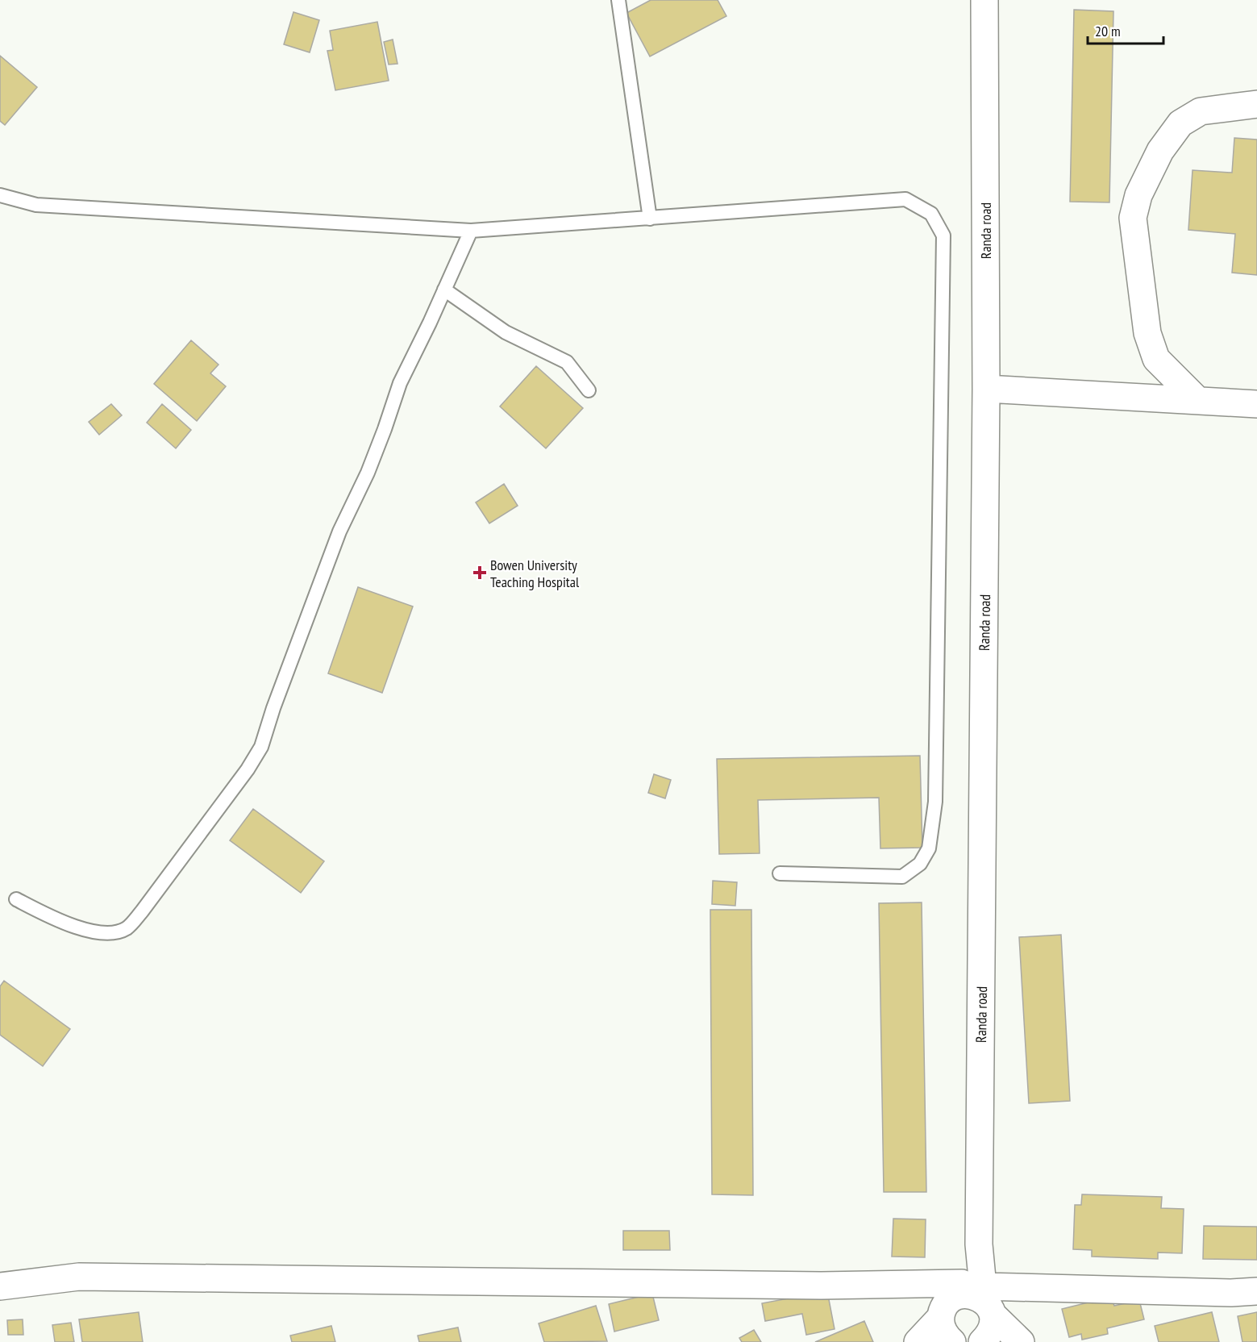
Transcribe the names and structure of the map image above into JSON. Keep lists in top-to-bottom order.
{
  "streets": {
    "street": ["Randa road"]
  },
  "places": {
    "health": ["Bowen University Teaching Hospital"]
  },
  "scale_bar": "20 m"
}
